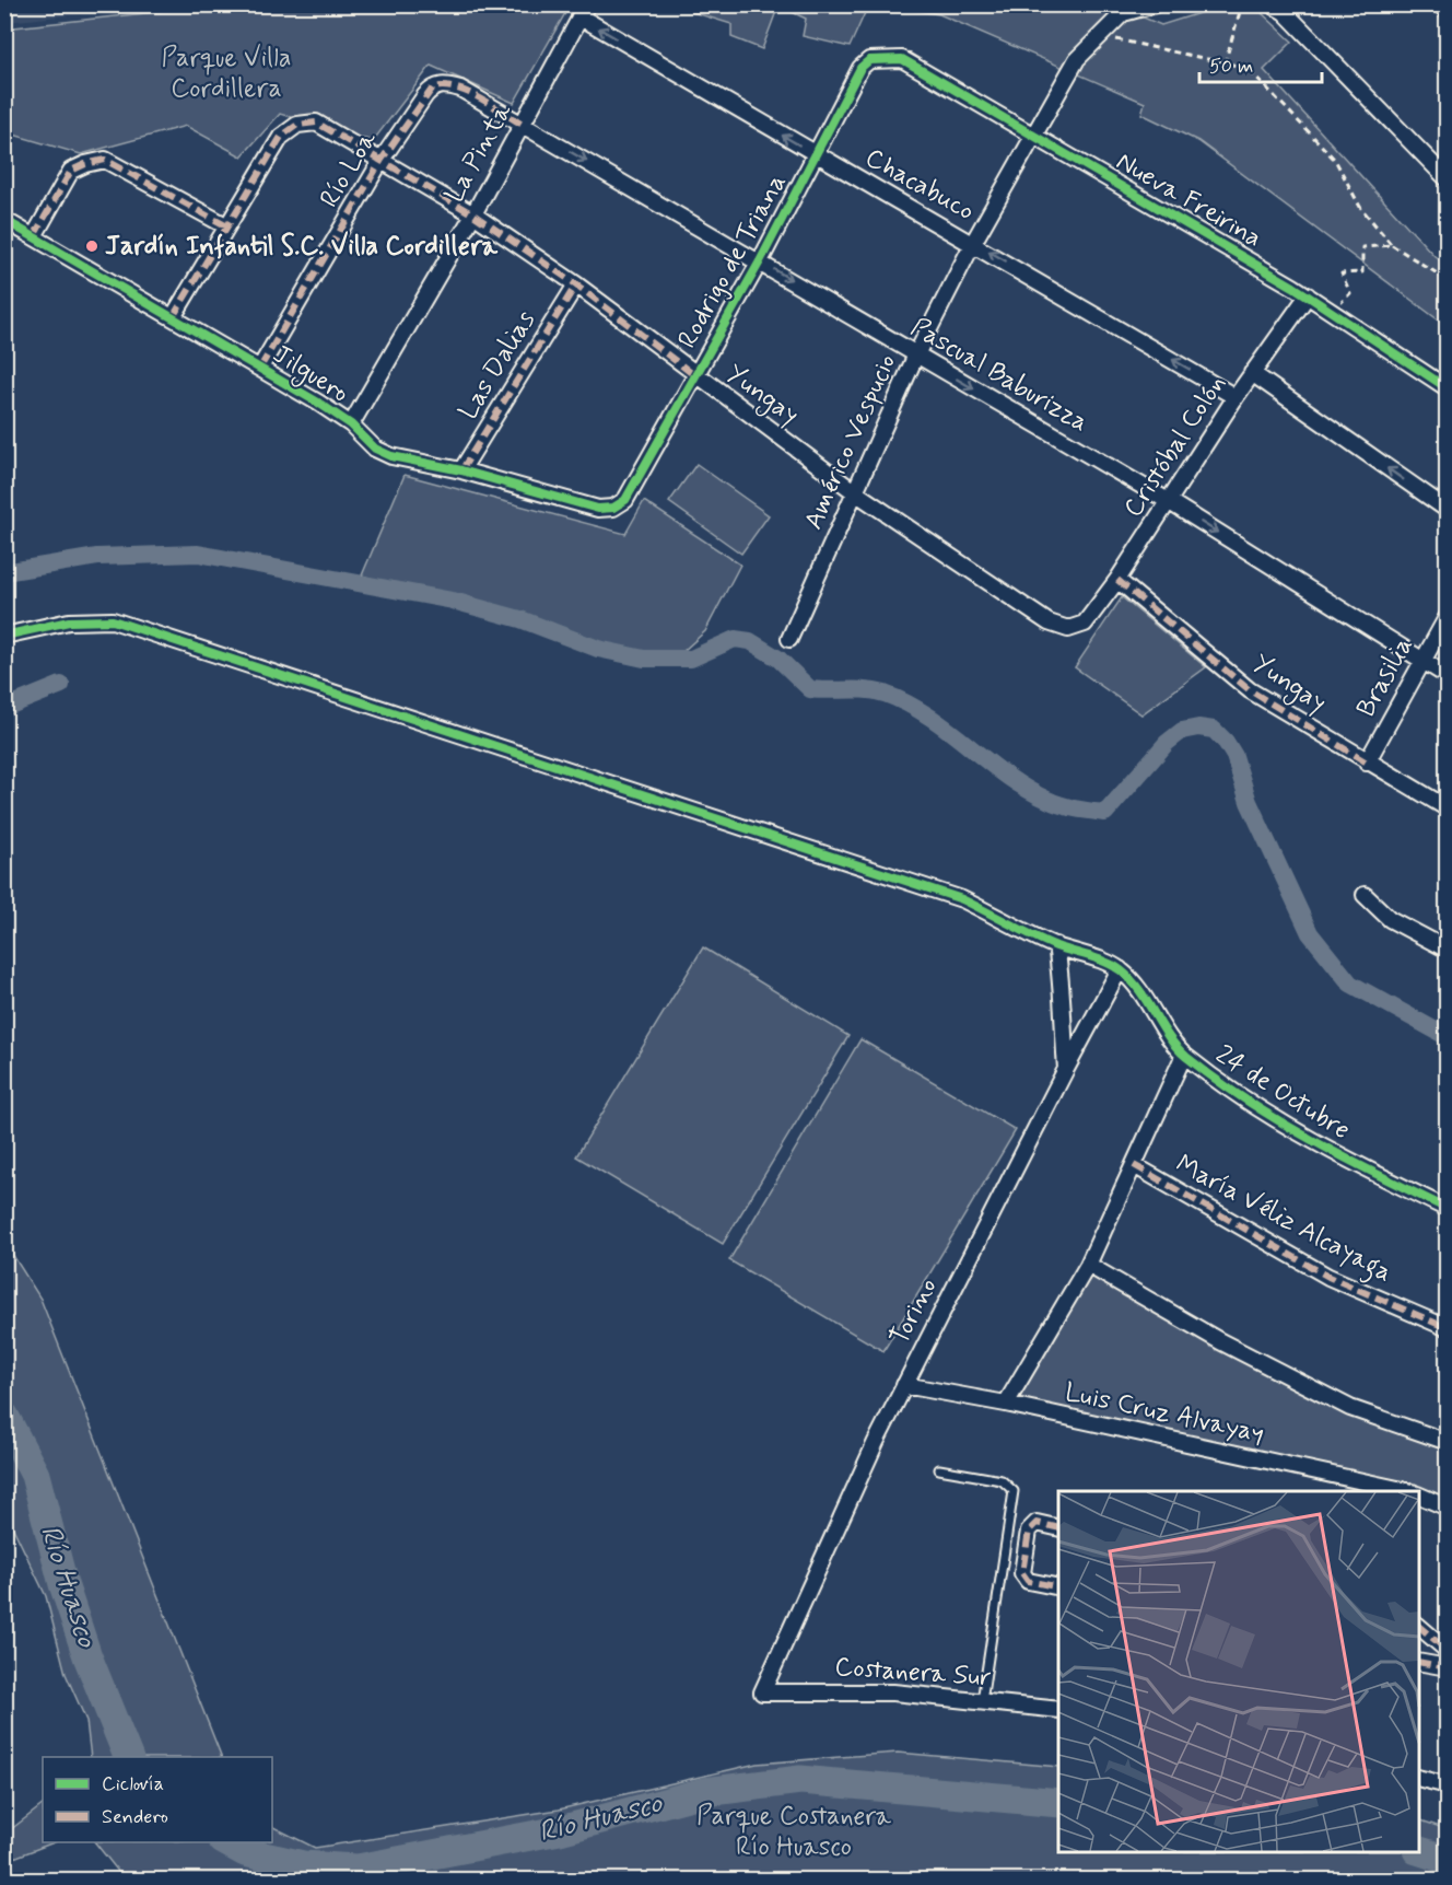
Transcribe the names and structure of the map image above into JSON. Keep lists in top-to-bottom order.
{
  "streets": {
    "street": [
      "La Pinta",
      "Río Loa",
      "Chacabuco",
      "Nueva Freirina",
      "Rodrigo de Triana",
      "Las Dalias",
      "Jilguero",
      "Pascual Baburizza",
      "Yungay",
      "Américo Vespucio",
      "Cristóbal Colón",
      "Brasilia",
      "24 de Octubre",
      "María Véliz Alcayaga",
      "Torino",
      "Luis Cruz Alvayay",
      "Costanera Sur"
    ]
  },
  "crossings": [
    ["La Pinta", "Río Loa"],
    ["La Pinta", "Chacabuco"],
    ["La Pinta", "Jilguero"],
    ["La Pinta", "Pascual Baburizza"],
    ["La Pinta", "Yungay"],
    ["Río Loa", "Jilguero"],
    ["Río Loa", "Pascual Baburizza"],
    ["Río Loa", "Yungay"],
    ["Chacabuco", "Rodrigo de Triana"],
    ["Chacabuco", "Américo Vespucio"],
    ["Chacabuco", "Cristóbal Colón"],
    ["Nueva Freirina", "Rodrigo de Triana"],
    ["Nueva Freirina", "Américo Vespucio"],
    ["Nueva Freirina", "Cristóbal Colón"],
    ["Rodrigo de Triana", "Jilguero"],
    ["Rodrigo de Triana", "Pascual Baburizza"],
    ["Rodrigo de Triana", "Yungay"],
    ["Las Dalias", "Jilguero"],
    ["Las Dalias", "Yungay"],
    ["Pascual Baburizza", "Américo Vespucio"],
    ["Pascual Baburizza", "Cristóbal Colón"],
    ["Pascual Baburizza", "Brasilia"],
    ["Yungay", "Américo Vespucio"],
    ["Yungay", "Cristóbal Colón"],
    ["Yungay", "Brasilia"],
    ["24 de Octubre", "Torino"],
    ["Torino", "Luis Cruz Alvayay"],
    ["Torino", "Costanera Sur"]
  ],
  "one_way": ["Chacabuco", "Pascual Baburizza"],
  "water": ["Río Huasco"],
  "parks": ["Parque Villa Cordillera", "Parque Costanera Río Huasco"],
  "places": ["Jardín Infantil S.C. Villa Cordillera"],
  "legend": ["Ciclovía", "Sendero"],
  "scale_bar": "50 m"
}
